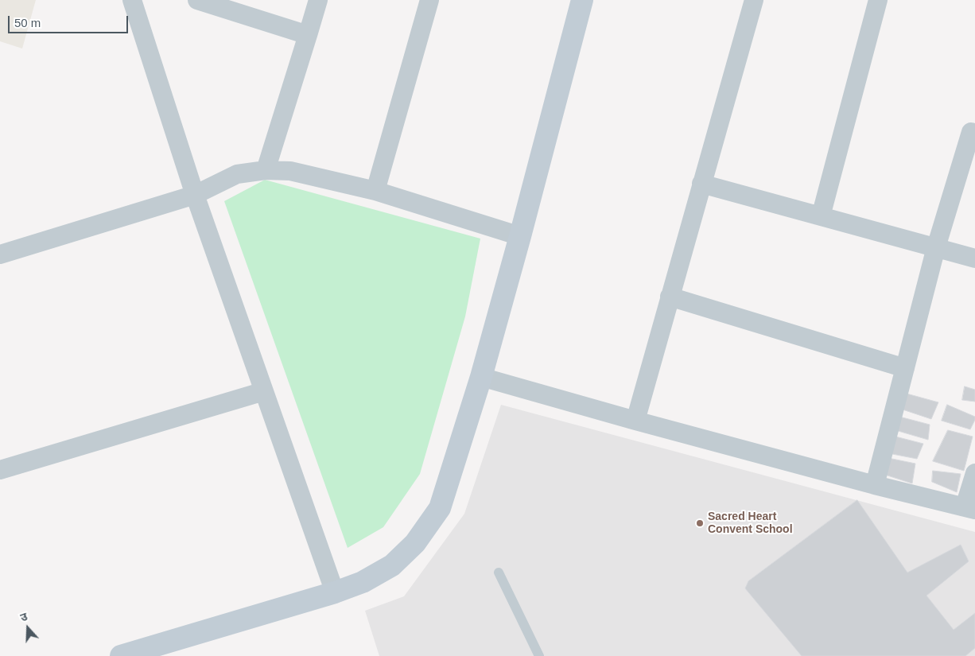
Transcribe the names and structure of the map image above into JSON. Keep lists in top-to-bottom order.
{
  "places": ["Sacred Heart Convent School"],
  "scale_bar": "50 m",
  "north": "top"
}
